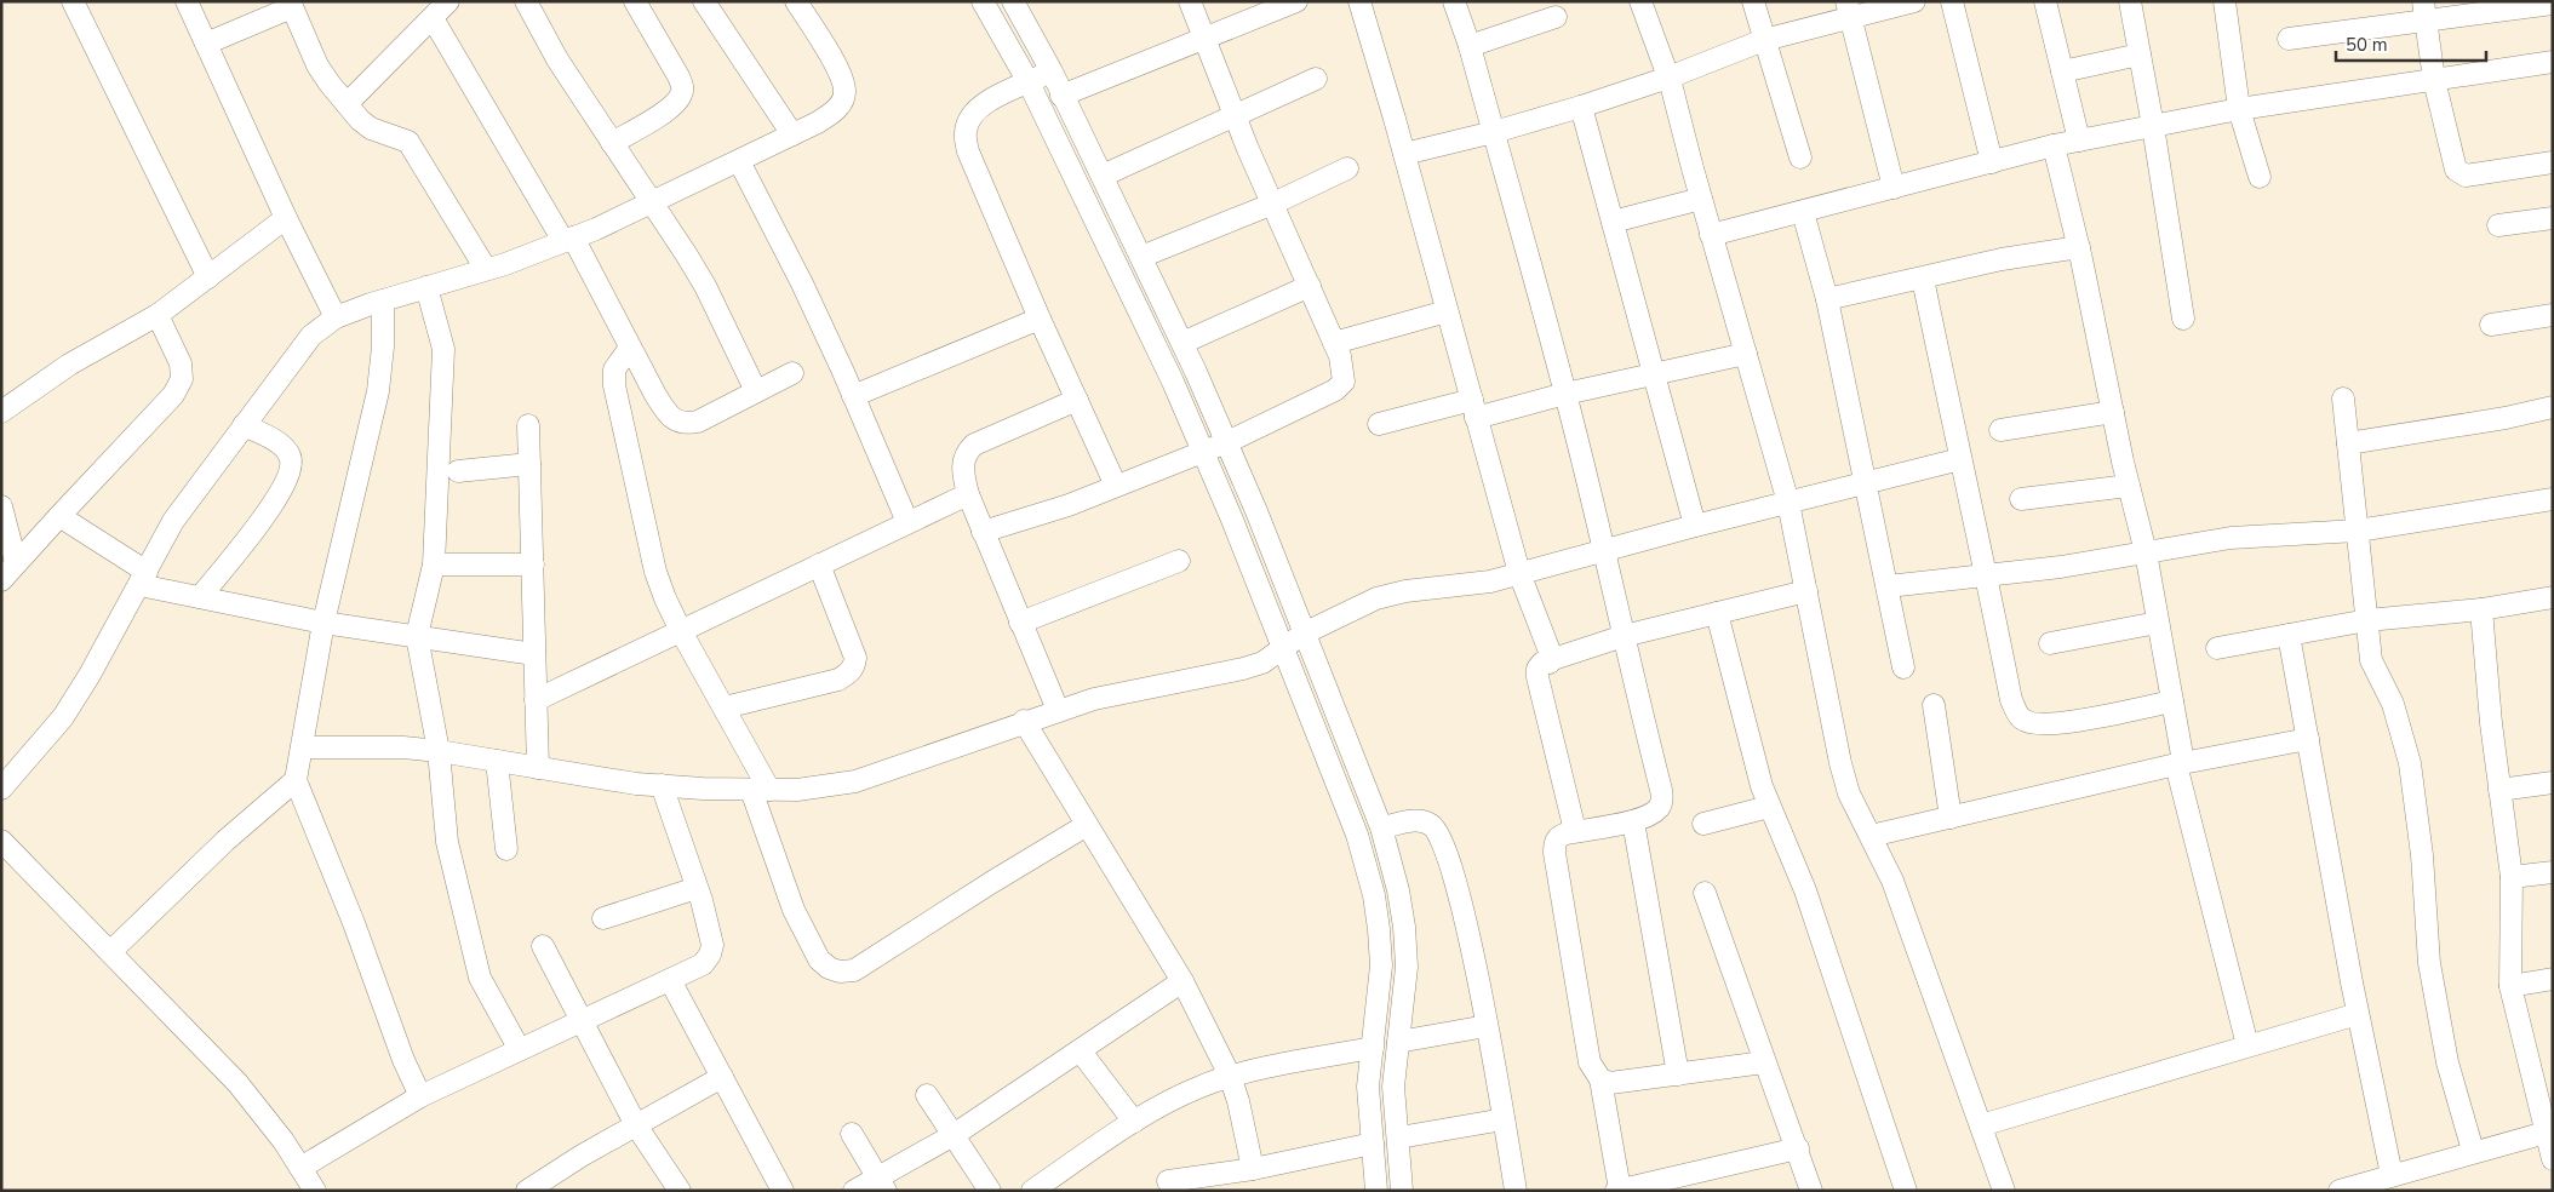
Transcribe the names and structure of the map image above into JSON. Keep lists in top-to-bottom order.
{
  "scale_bar": "50 m"
}
